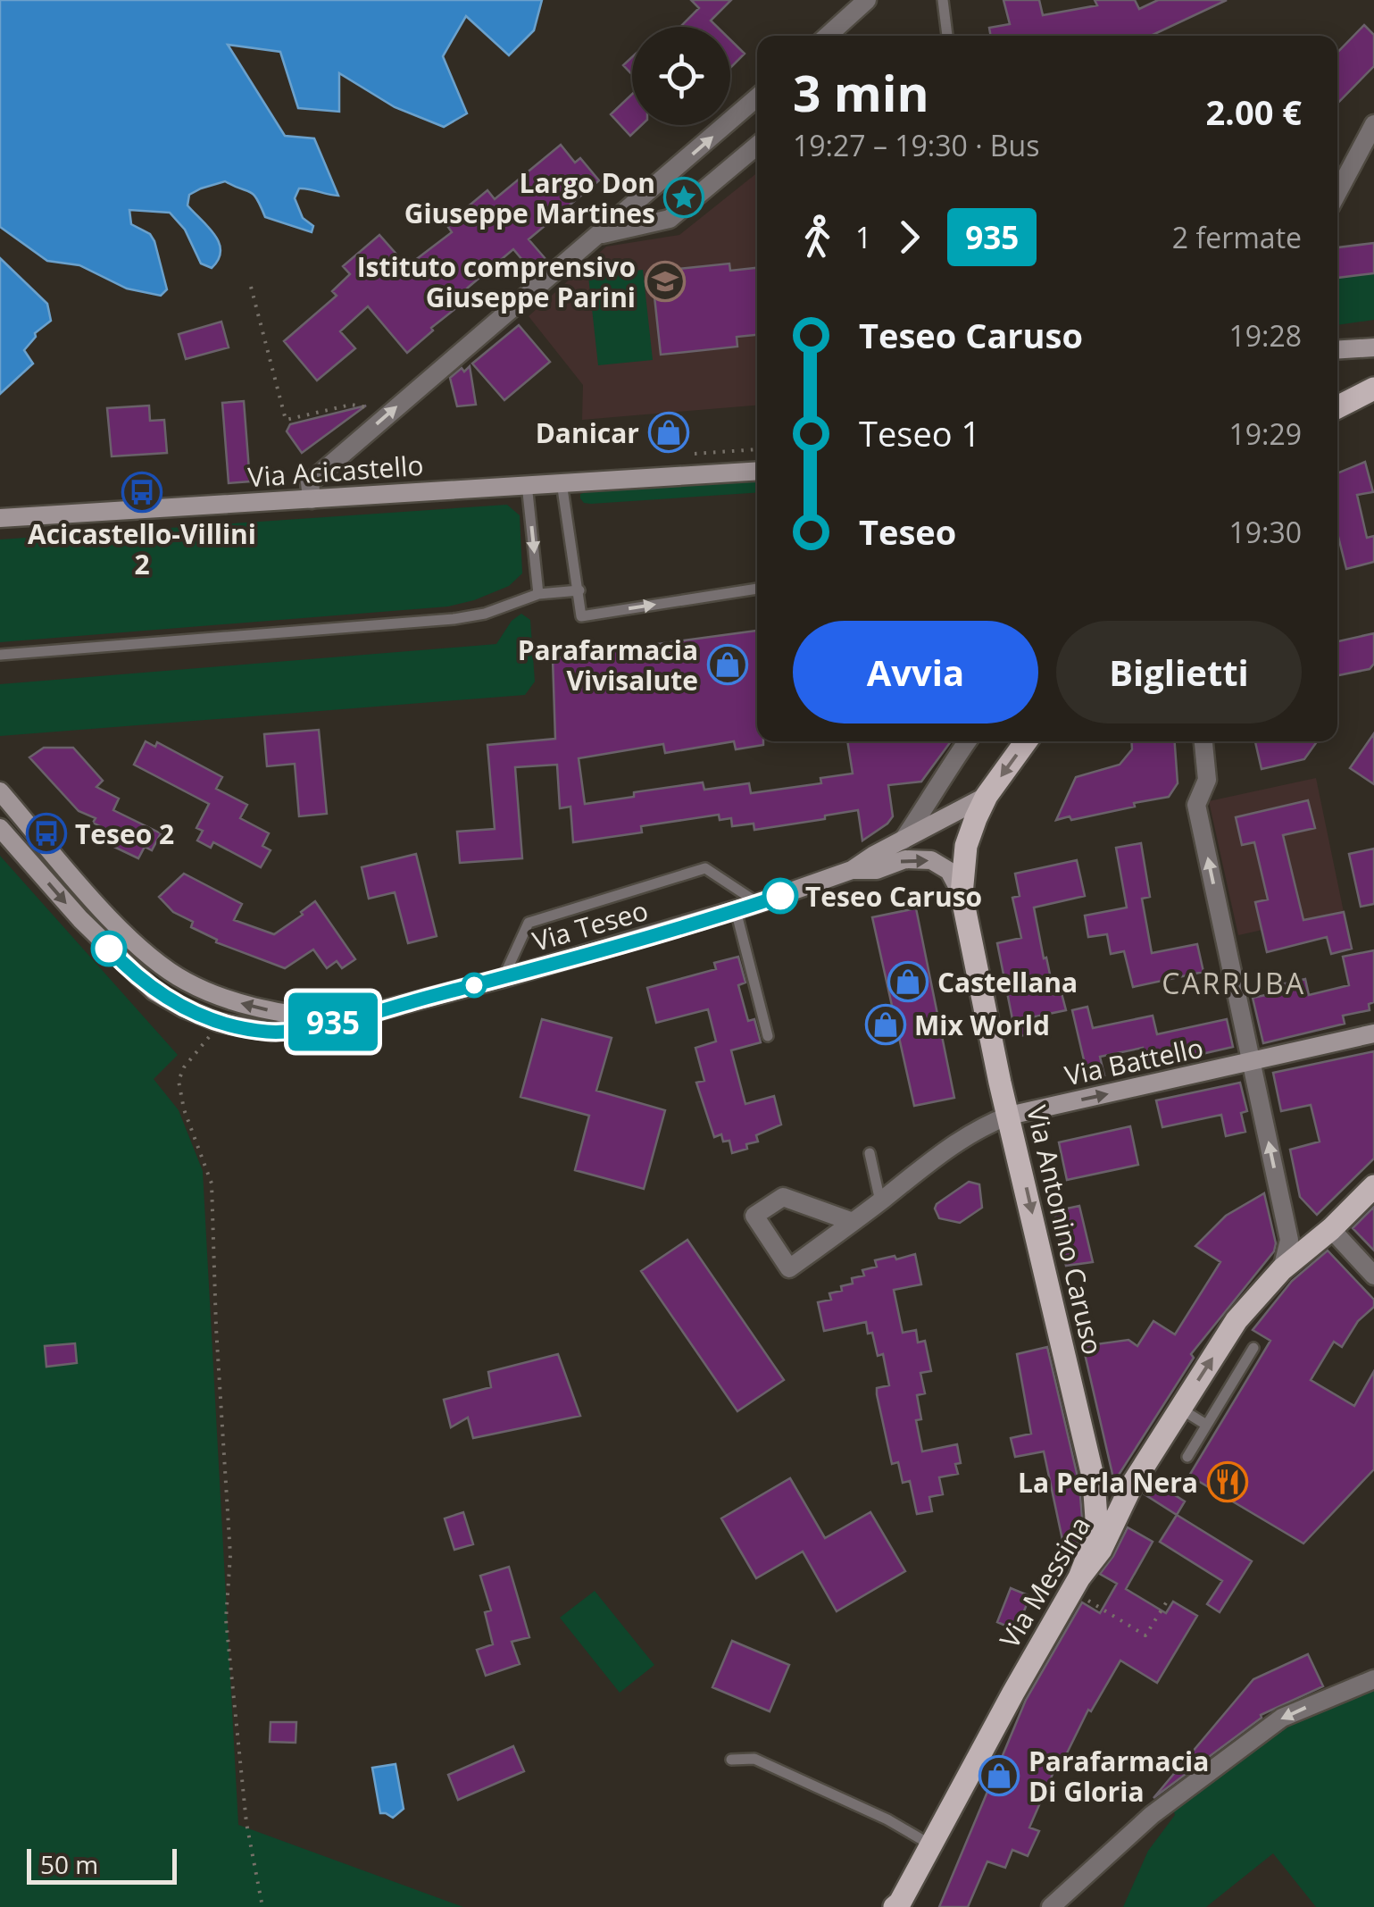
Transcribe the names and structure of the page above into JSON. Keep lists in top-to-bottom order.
{
  "streets": {
    "main road": [
      "Via Acicastello",
      "Via Teseo",
      "Via Battello",
      "Via Antonino Caruso",
      "Via Messina"
    ]
  },
  "crossings": [
    ["Via Battello", "Via Antonino Caruso"],
    ["Via Antonino Caruso", "Via Messina"]
  ],
  "one_way": ["Via Antonino Caruso"],
  "districts": ["CARRUBA"],
  "places": {
    "place": ["Largo Don Giuseppe Martines"],
    "school or university": ["Istituto comprensivo Giuseppe Parini"],
    "shop": [
      "Danicar",
      "Parafarmacia Vivisalute",
      "Castellana",
      "Mix World",
      "Parafarmacia Di Gloria"
    ],
    "bus stop": ["Acicastello-Villini 2", "Teseo 2"],
    "other": ["Teseo Caruso"],
    "restaurant": ["La Perla Nera"]
  },
  "lines": ["bus line 935"],
  "scale_bar": "50 m",
  "page": {
    "on_map": "935",
    "heading": ["3 min", "19:27 – 19:30 · Bus", "2.00 €"],
    "legs": ["1", "935", "2 fermate"],
    "list": [
      {
        "name": "Teseo Caruso",
        "value": "19:28"
      },
      {
        "name": "Teseo 1",
        "value": "19:29"
      },
      {
        "name": "Teseo",
        "value": "19:30"
      }
    ],
    "buttons": ["Avvia", "Biglietti"],
    "scale": "50 m"
  }
}
